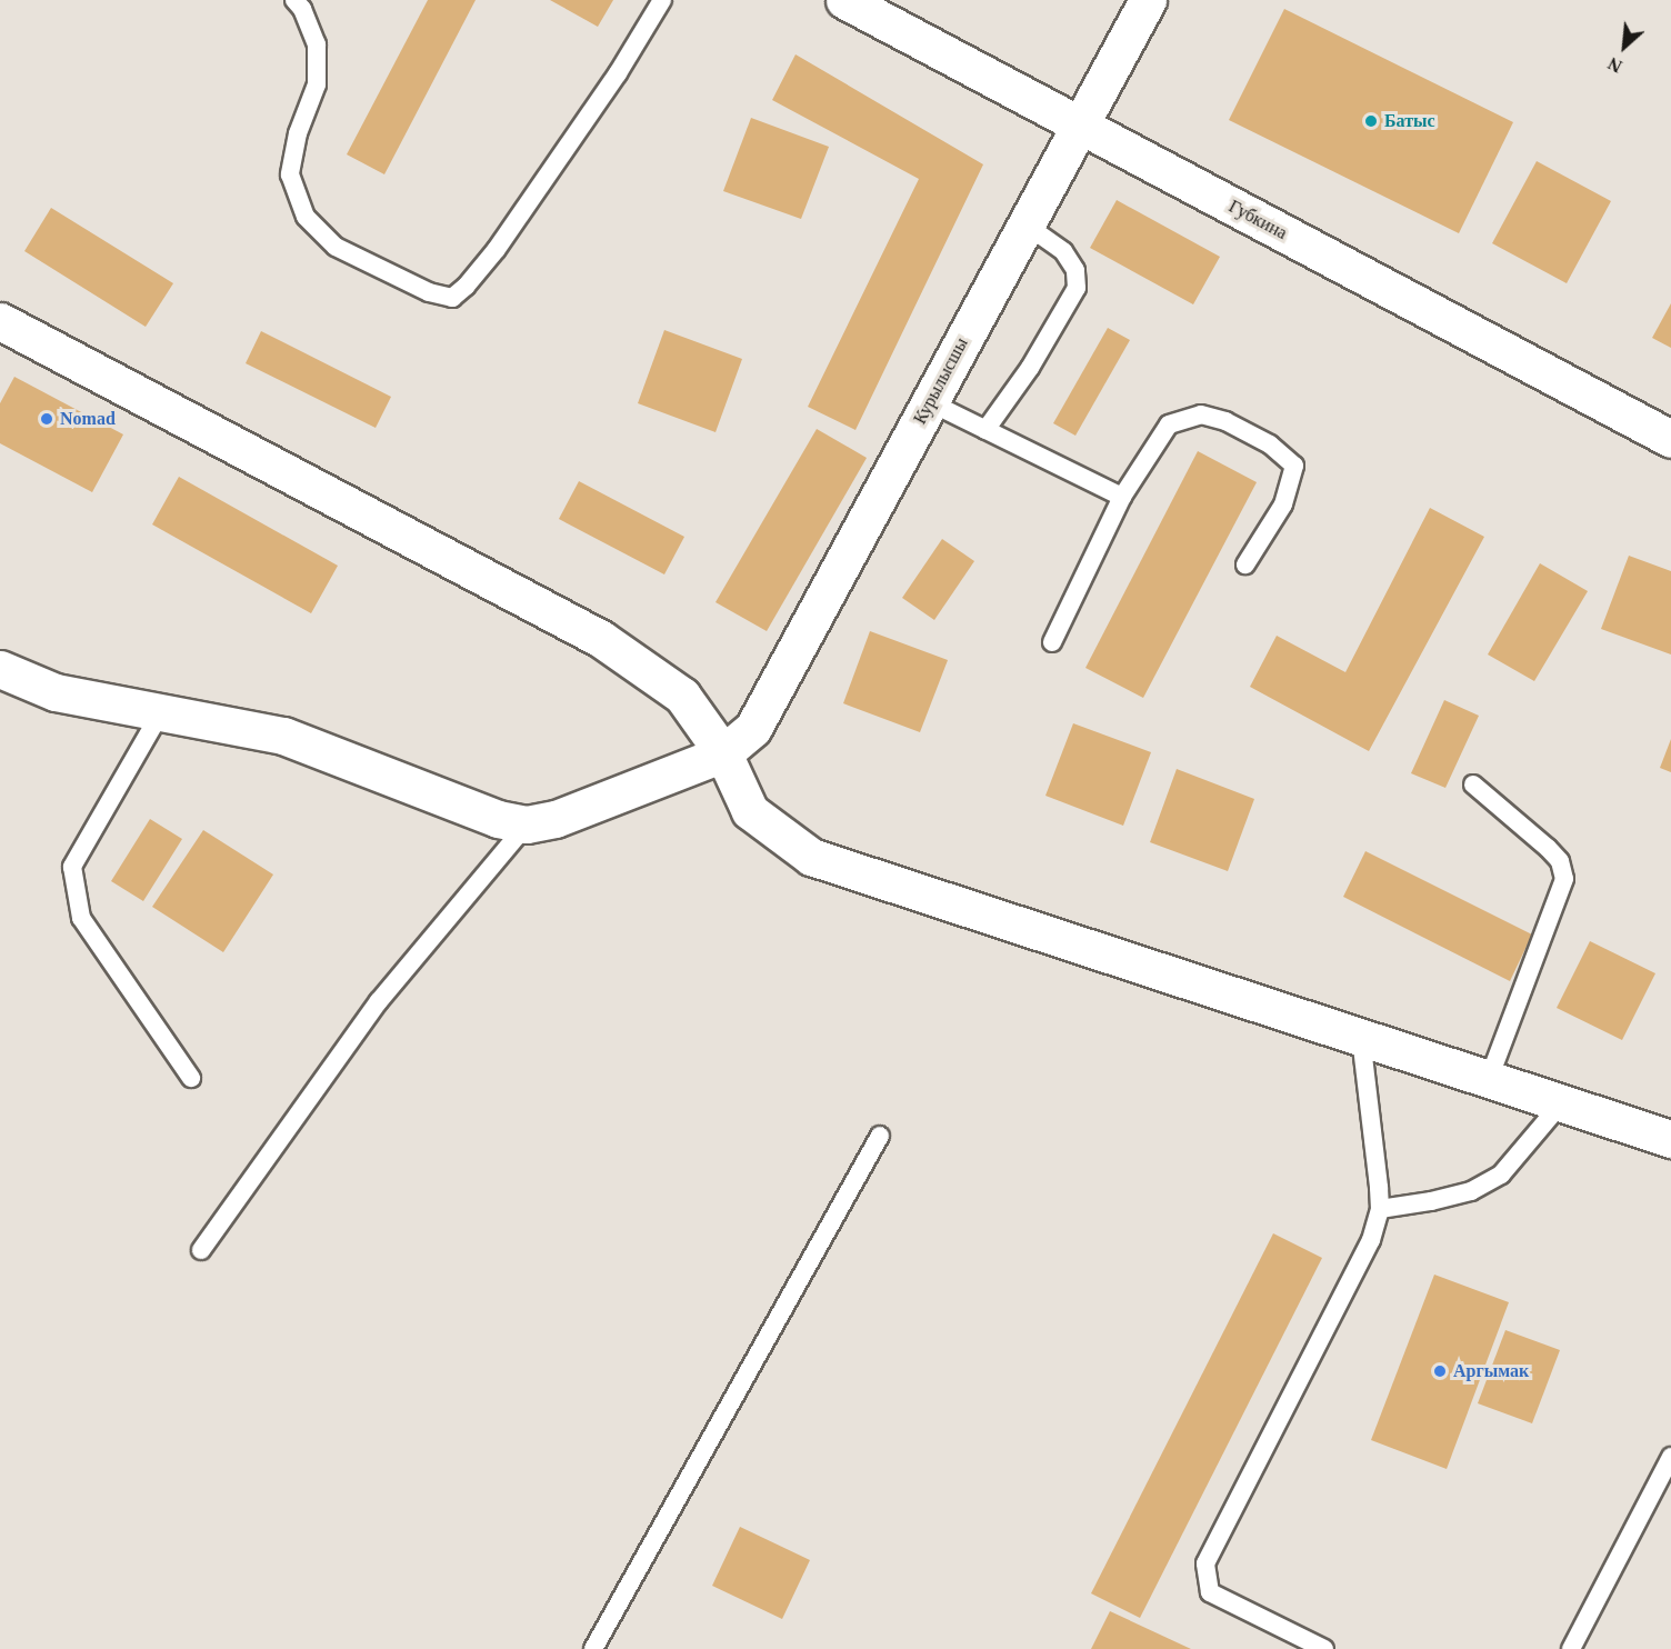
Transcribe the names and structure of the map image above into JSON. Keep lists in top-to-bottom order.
{
  "streets": {
    "street": ["Губкина", "Курылысшы"]
  },
  "crossings": [
    ["Губкина", "Курылысшы"]
  ],
  "places": ["Батыс", "Nomad", "Аргымак"],
  "north": "bottom left"
}
